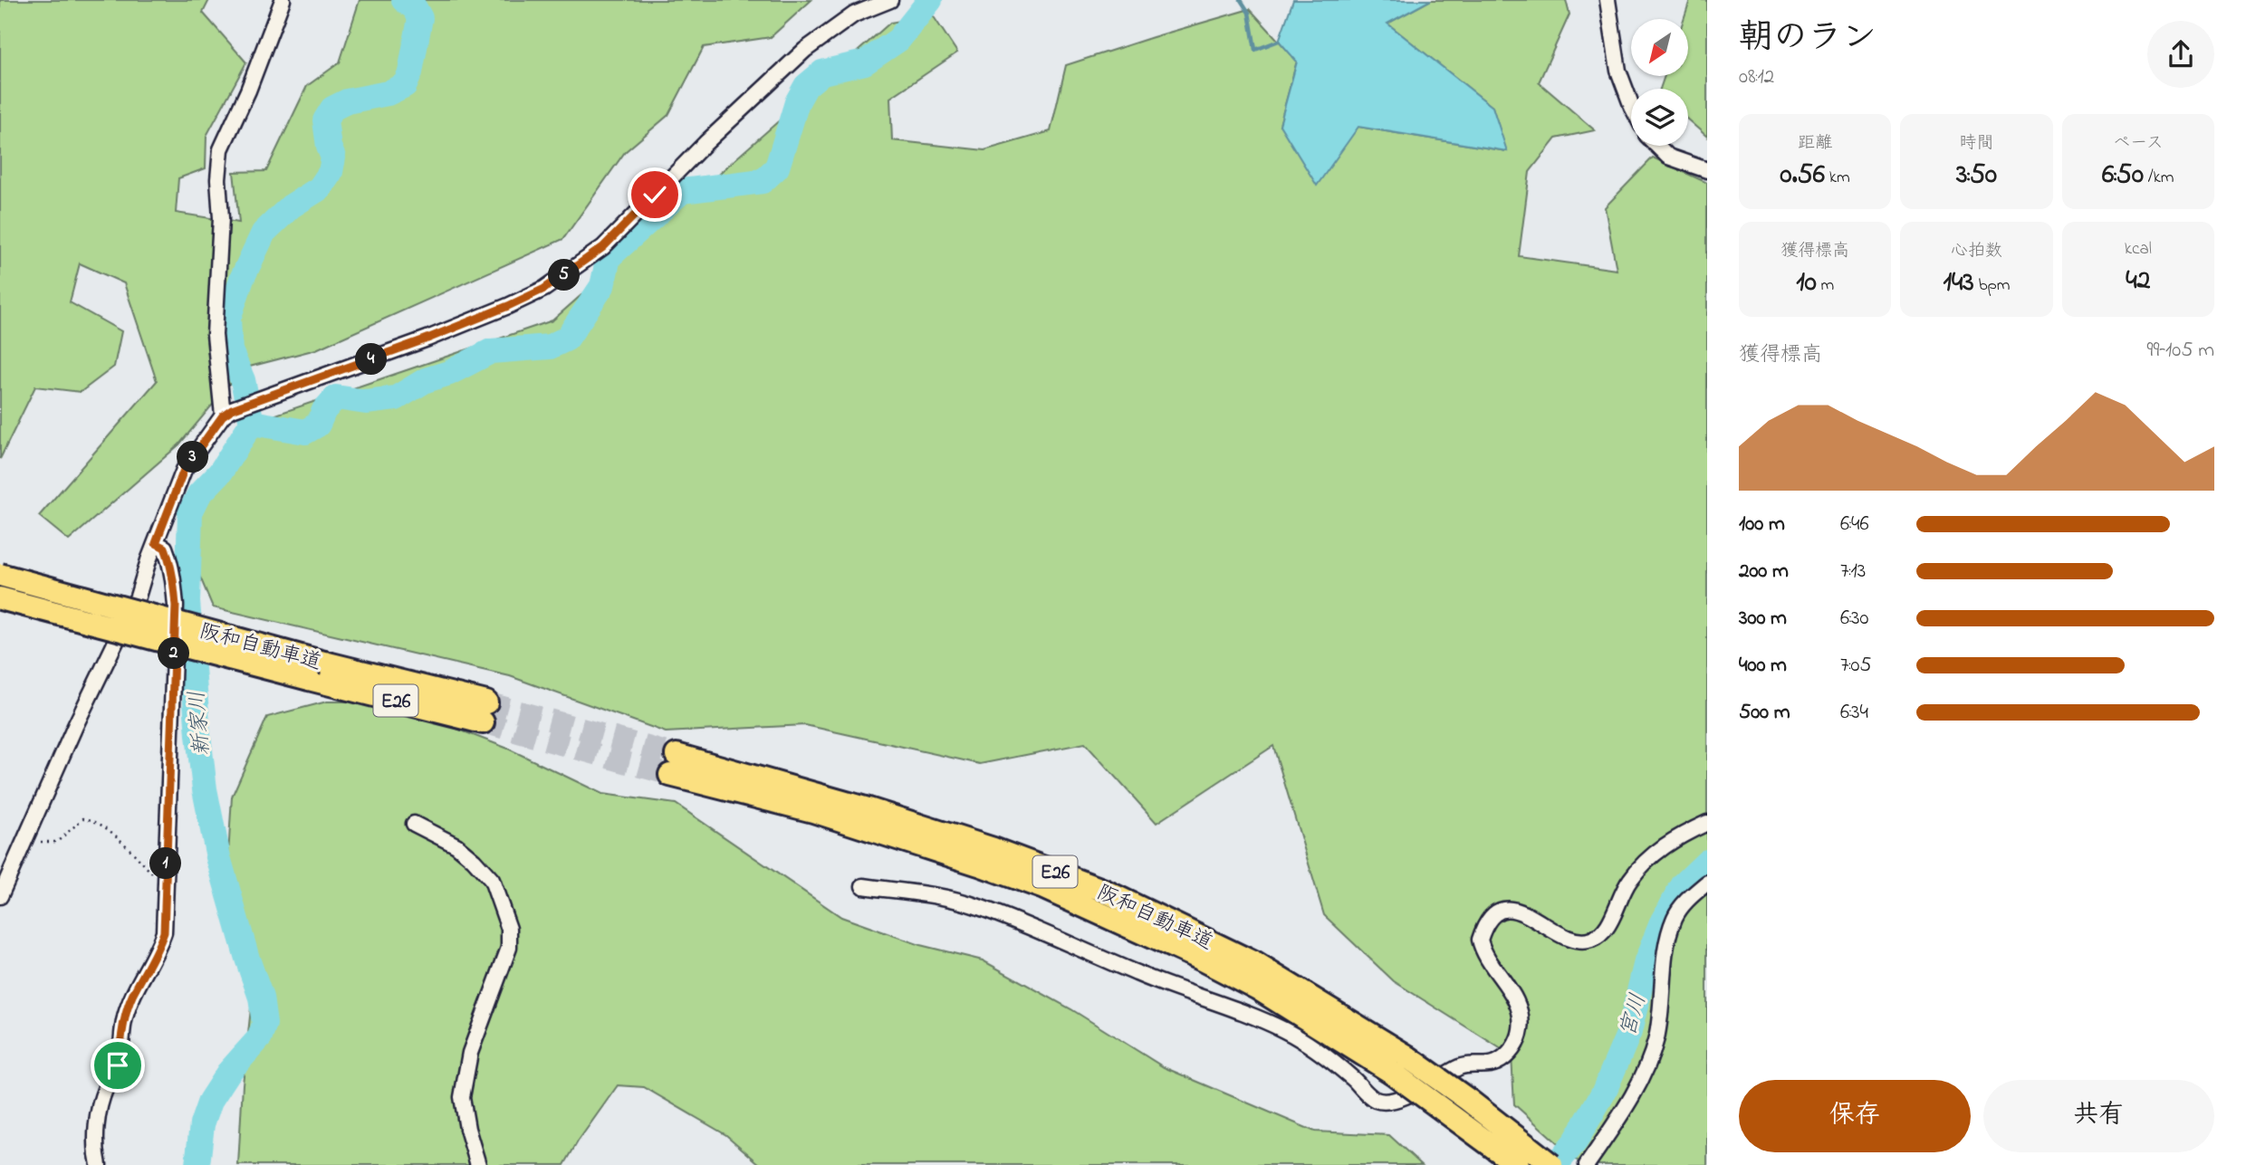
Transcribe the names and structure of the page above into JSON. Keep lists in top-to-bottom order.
{
  "streets": {
    "highway": ["阪和自動車道", "E26"]
  },
  "water": ["新家川", "宮川"],
  "north": "bottom left",
  "page": {
    "heading": ["朝のラン", "08:12"],
    "stats": [
      ["距離", "0.56 km"],
      ["時間", "3:50"],
      ["ペース", "6:50 /km"],
      ["獲得標高", "10 m"],
      ["心拍数", "143 bpm"],
      ["kcal", "42"]
    ],
    "pins": [
      "5",
      "4",
      "3",
      "2",
      "1"
    ],
    "chart": ["獲得標高", "99–105 m"],
    "list": [
      {
        "name": "100 m",
        "note": "6:46"
      },
      {
        "name": "200 m",
        "note": "7:13"
      },
      {
        "name": "300 m",
        "note": "6:30"
      },
      {
        "name": "400 m",
        "note": "7:05"
      },
      {
        "name": "500 m",
        "note": "6:34"
      }
    ],
    "buttons": ["保存", "共有"]
  }
}
